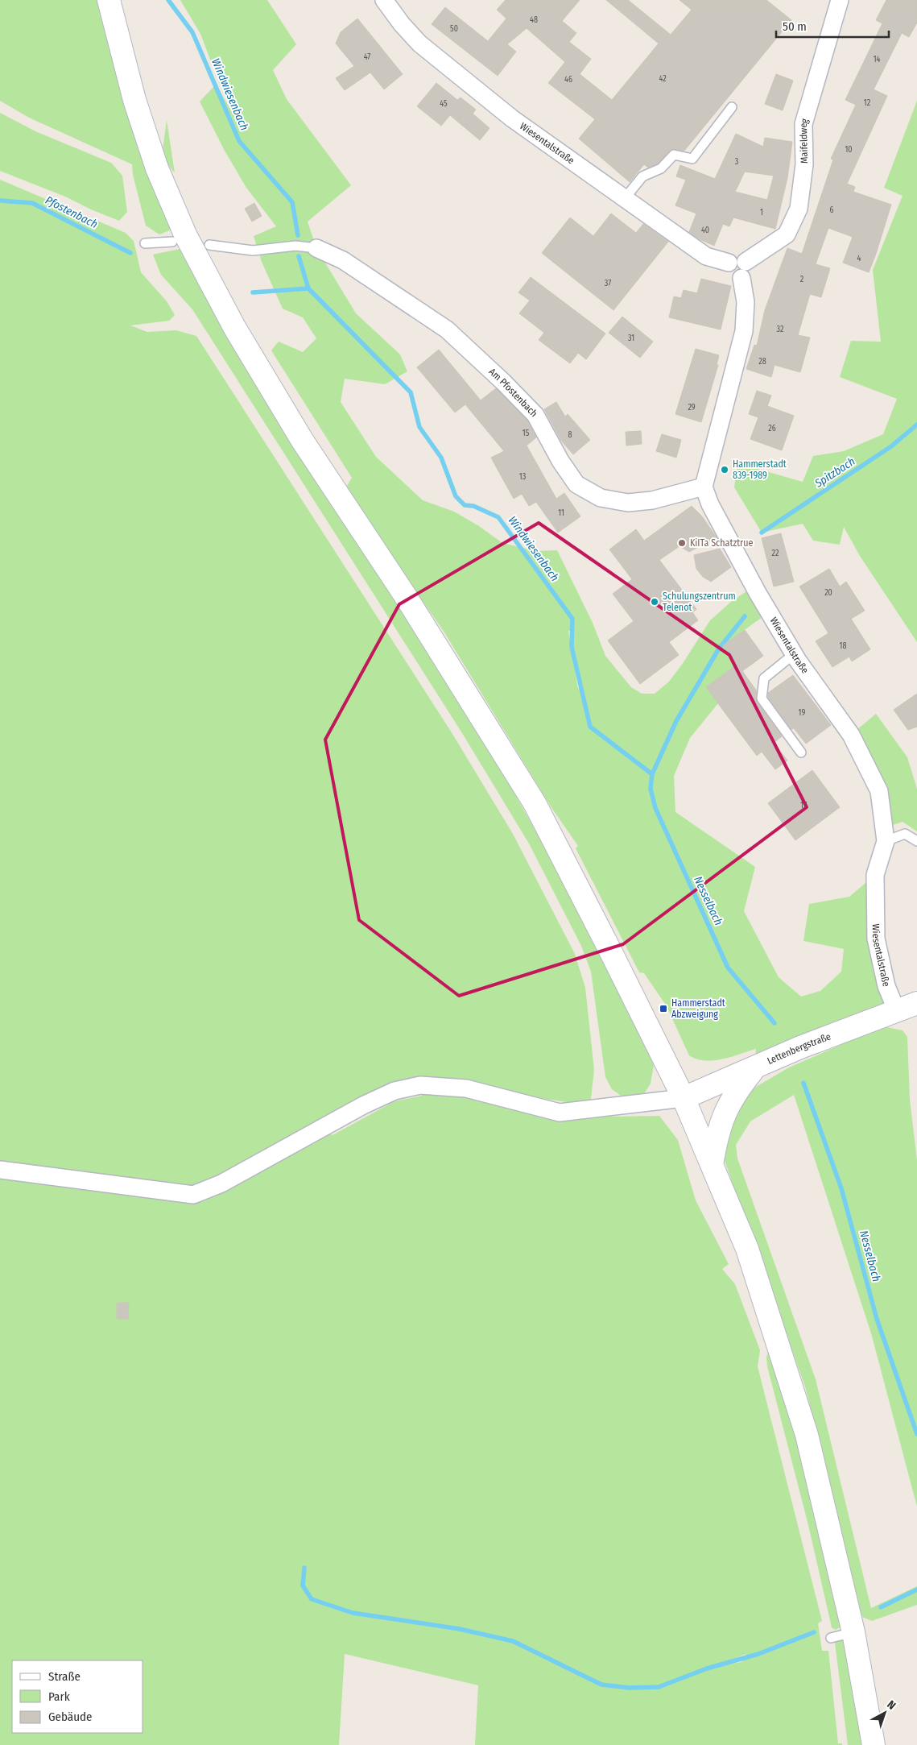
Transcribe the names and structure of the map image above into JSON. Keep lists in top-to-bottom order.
{
  "streets": {
    "main road": ["Lettenbergstraße"],
    "street": ["Maifeldweg", "Wiesentalstraße", "Am Pfostenbach"]
  },
  "crossings": [
    ["Maifeldweg", "Wiesentalstraße"],
    ["Wiesentalstraße", "Am Pfostenbach"],
    ["Wiesentalstraße", "Lettenbergstraße"]
  ],
  "water": [
    "Windwiesenbach",
    "Pfostenbach",
    "Spitzbach",
    "Nesselbach"
  ],
  "places": {
    "other": ["Hammerstadt 839-1989", "KiITa Schatztrue", "Schulungszentrum Telenot"],
    "transit": ["Hammerstadt Abzweigung"]
  },
  "house_numbers": [
    "48",
    "50",
    "47",
    "14",
    "42",
    "46",
    "12",
    "45",
    "10",
    "3",
    "6",
    "1",
    "40",
    "4",
    "2",
    "37",
    "32",
    "31",
    "28",
    "29",
    "26",
    "15",
    "8",
    "13",
    "11",
    "22",
    "20",
    "18",
    "19",
    "17"
  ],
  "legend": ["Straße", "Park", "Gebäude"],
  "scale_bar": "50 m",
  "north": "top right"
}
